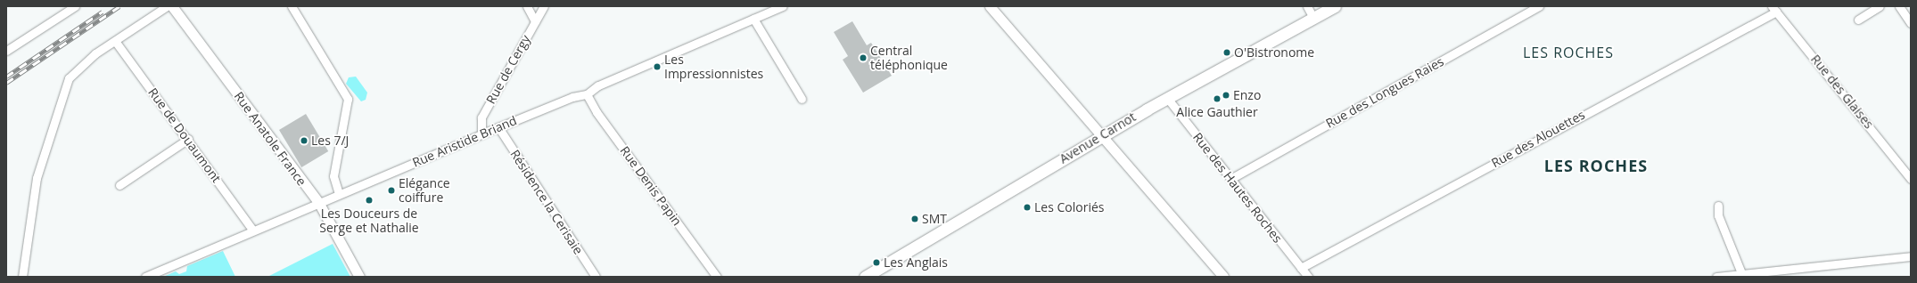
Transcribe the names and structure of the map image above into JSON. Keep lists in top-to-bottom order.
{
  "streets": {
    "main road": ["Avenue Carnot"],
    "street": [
      "Rue de Cergy",
      "Rue des Glaises",
      "Rue des Longues Raies",
      "Rue de Douaumont",
      "Rue Anatole France",
      "Rue des Alouettes",
      "Rue Aristide Briand",
      "Rue Denis Papin",
      "Rue des Hautes Roches",
      "Résidence la Cerisaie"
    ]
  },
  "crossings": [
    ["Rue de Cergy", "Rue Aristide Briand"],
    ["Rue des Glaises", "Rue des Alouettes"],
    ["Rue des Longues Raies", "Rue des Hautes Roches"],
    ["Rue de Douaumont", "Rue Aristide Briand"],
    ["Avenue Carnot", "Rue des Hautes Roches"],
    ["Rue Anatole France", "Rue Aristide Briand"],
    ["Rue des Alouettes", "Rue des Hautes Roches"],
    ["Rue Aristide Briand", "Rue Denis Papin"],
    ["Rue Aristide Briand", "Résidence la Cerisaie"]
  ],
  "districts": ["LES ROCHES", "LES ROCHES"],
  "places": [
    "O'Bistronome",
    "Central téléphonique",
    "Les Impressionnistes",
    "Enzo",
    "Alice Gauthier",
    "Les 7/J",
    "Elégance coiffure",
    "Les Douceurs de Serge et Nathalie",
    "Les Coloriés",
    "SMT",
    "Les Anglais"
  ]
}
